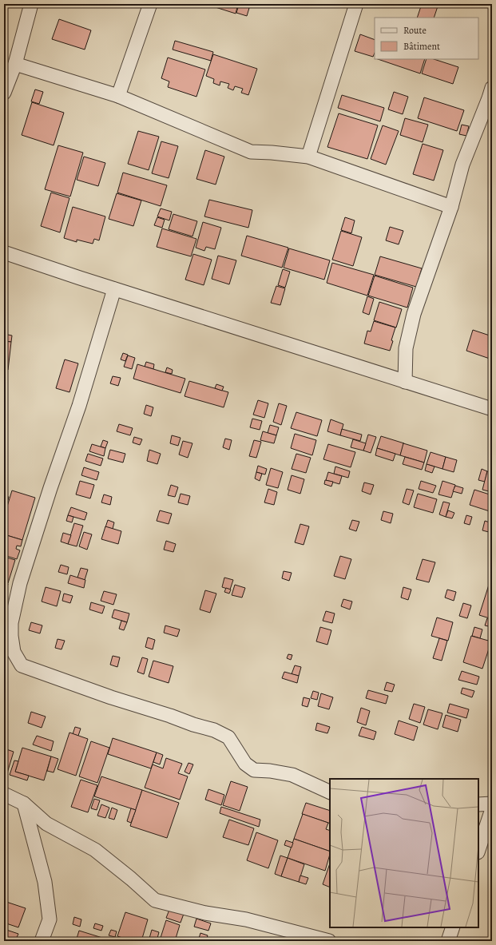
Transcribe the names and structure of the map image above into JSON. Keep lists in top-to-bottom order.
{
  "legend": ["Route", "Bâtiment"]
}
